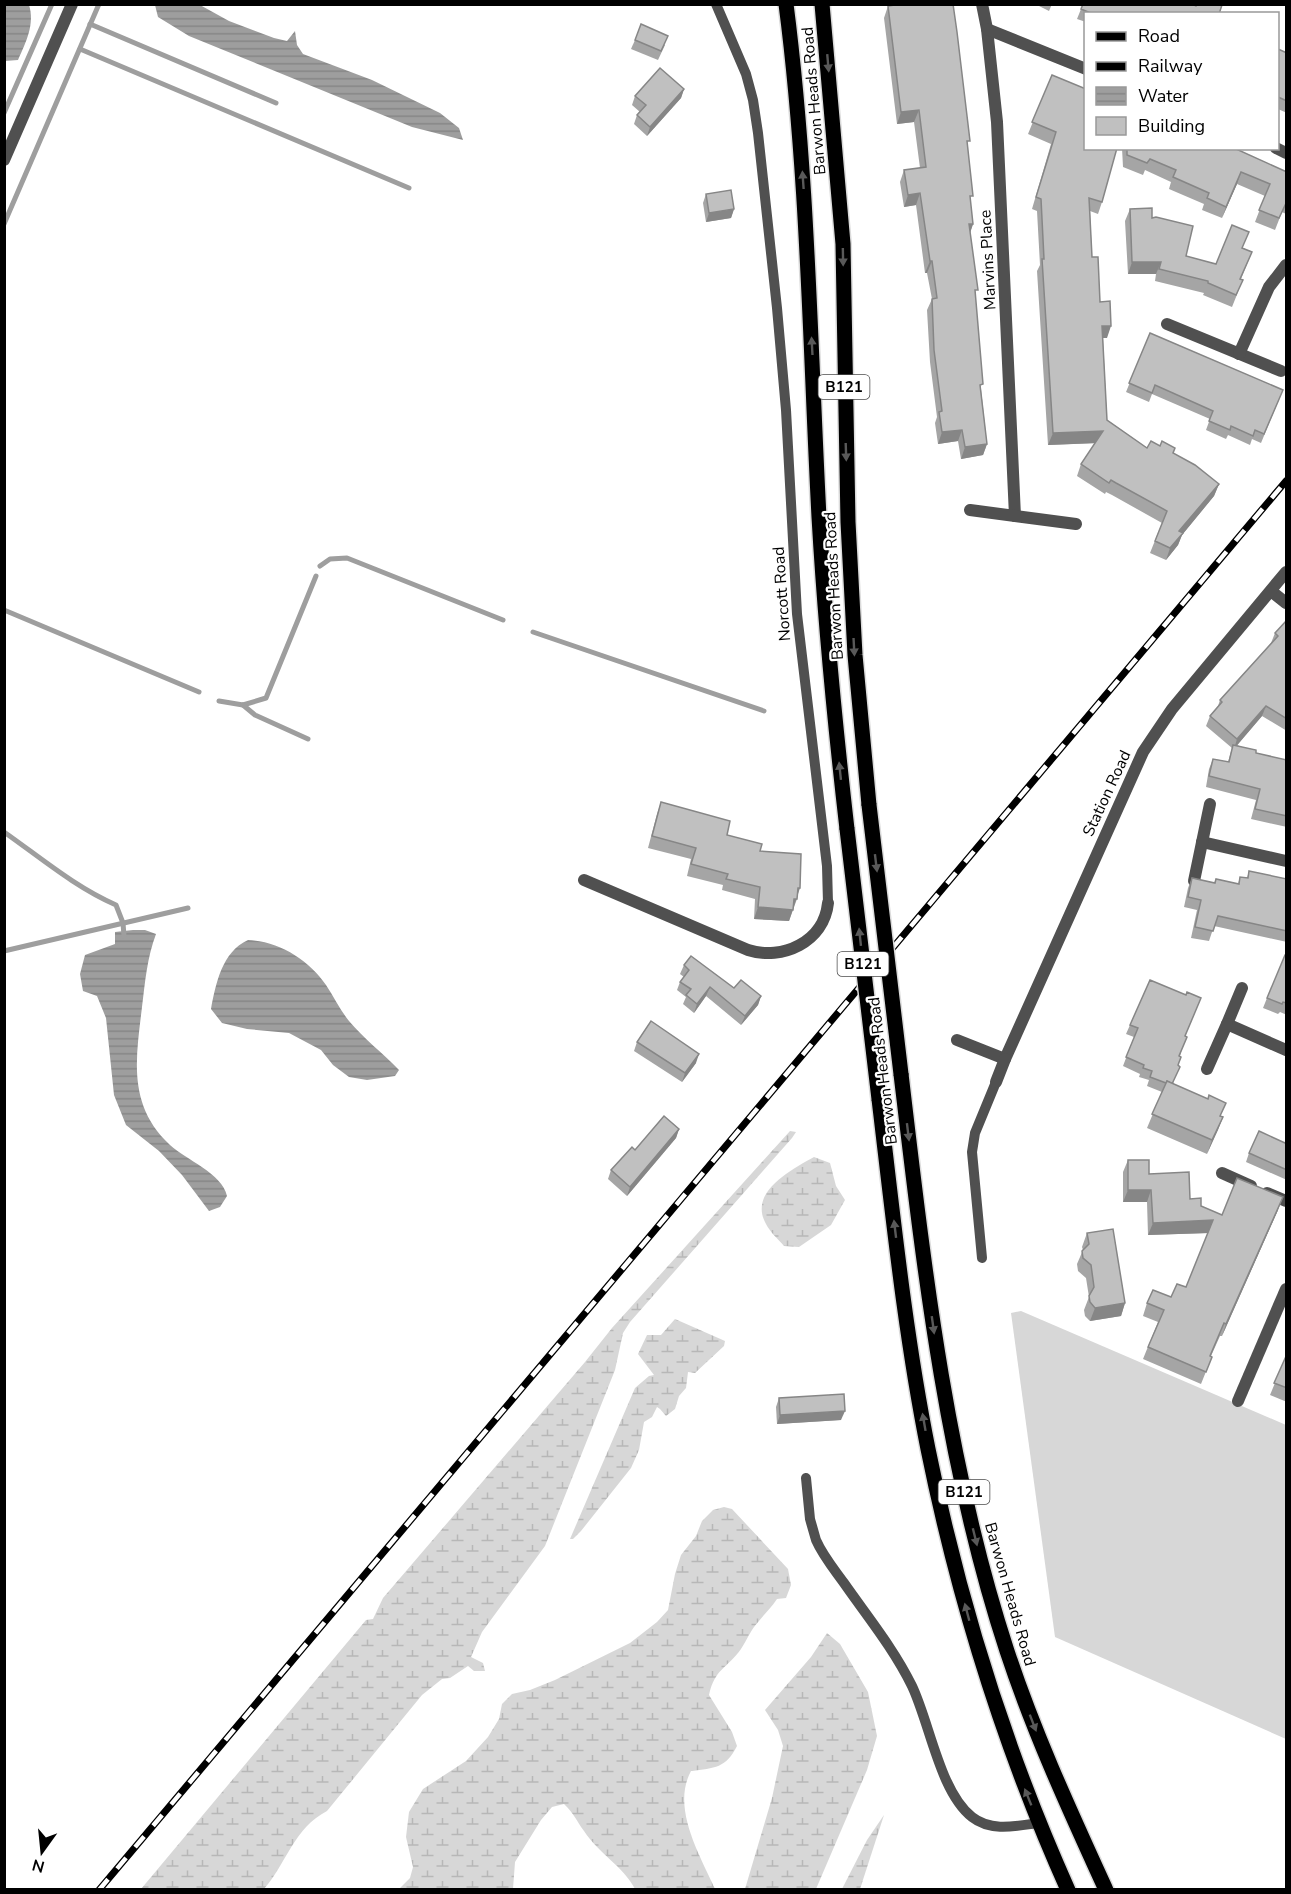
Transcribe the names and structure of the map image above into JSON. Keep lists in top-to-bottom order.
{
  "streets": {
    "main road": ["Barwon Heads Road", "B121"],
    "street": ["Marvins Place", "Norcott Road", "Station Road"]
  },
  "legend": [
    "Road",
    "Railway",
    "Water",
    "Building"
  ],
  "north": "bottom"
}
